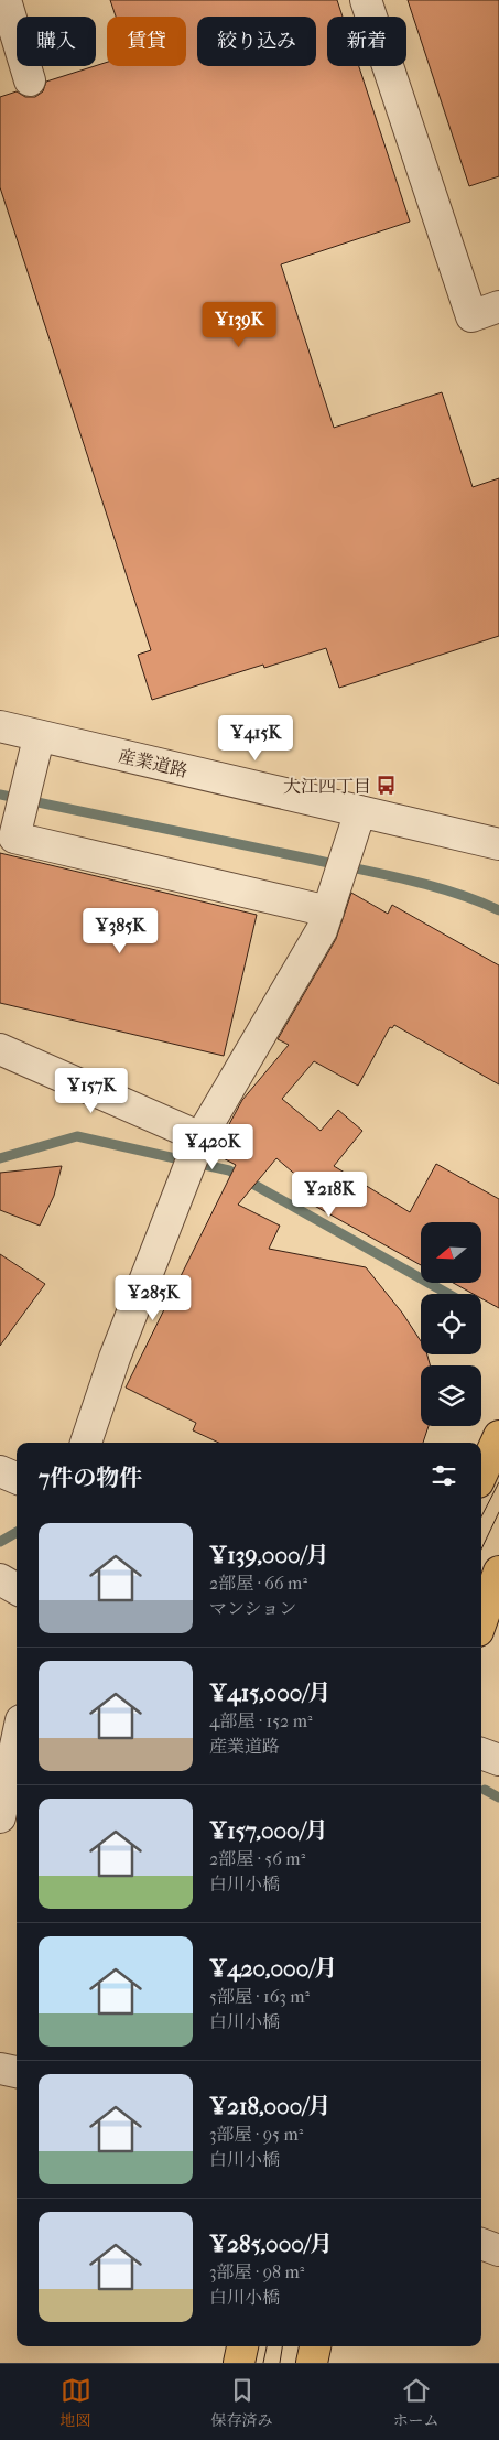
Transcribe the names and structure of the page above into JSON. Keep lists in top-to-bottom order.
{
  "streets": {
    "street": ["産業道路"]
  },
  "places": {
    "bus stop": ["大江四丁目"]
  },
  "north": "left",
  "page": {
    "chip": [
      "購入",
      "賃貸",
      "絞り込み",
      "新着"
    ],
    "price": [
      "¥139K",
      "¥415K",
      "¥385K",
      "¥157K",
      "¥420K",
      "¥218K",
      "¥285K"
    ],
    "heading": "7件の物件",
    "list": [
      {
        "name": "¥139,000/月",
        "note": "2部屋 · 66 m² · マンション"
      },
      {
        "name": "¥415,000/月",
        "note": "4部屋 · 152 m² · 産業道路"
      },
      {
        "name": "¥157,000/月",
        "note": "2部屋 · 56 m² · 白川小橋"
      },
      {
        "name": "¥420,000/月",
        "note": "5部屋 · 163 m² · 白川小橋"
      },
      {
        "name": "¥218,000/月",
        "note": "3部屋 · 95 m² · 白川小橋"
      },
      {
        "name": "¥285,000/月",
        "note": "3部屋 · 98 m² · 白川小橋"
      }
    ],
    "tabs": ["地図", "保存済み", "ホーム"]
  }
}
